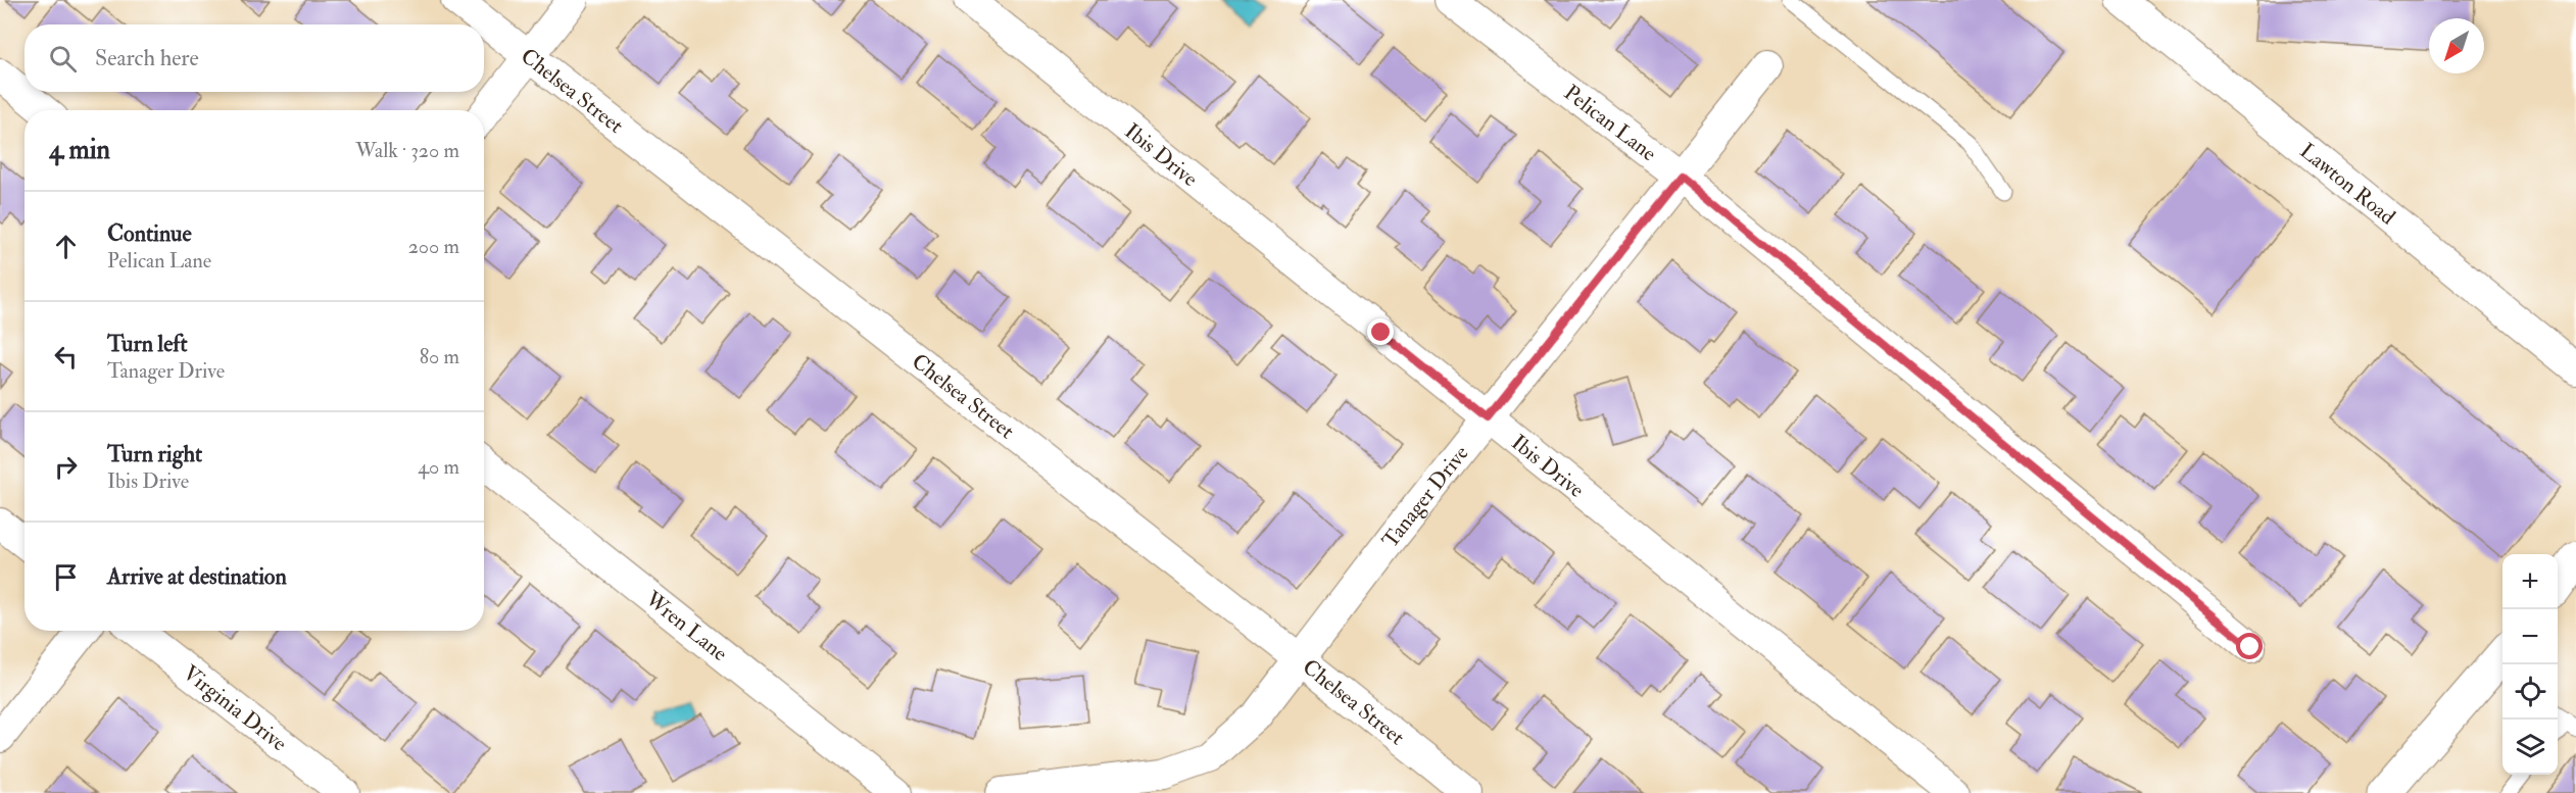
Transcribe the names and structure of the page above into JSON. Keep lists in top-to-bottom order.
{
  "streets": {
    "street": [
      "Chelsea Street",
      "Pelican Lane",
      "Ibis Drive",
      "Lawton Road",
      "Tanager Drive",
      "Wren Lane",
      "Virginia Drive"
    ]
  },
  "crossings": [
    ["Chelsea Street", "Tanager Drive"],
    ["Pelican Lane", "Tanager Drive"],
    ["Ibis Drive", "Tanager Drive"]
  ],
  "north": "bottom left",
  "page": {
    "search": "Search here",
    "heading": ["4 min", "Walk · 320 m"],
    "list": [
      ["Continue", "Pelican Lane", "200 m"],
      ["Turn left", "Tanager Drive", "80 m"],
      ["Turn right", "Ibis Drive", "40 m"],
      "Arrive at destination"
    ],
    "map_buttons": ["+", "−"]
  }
}
